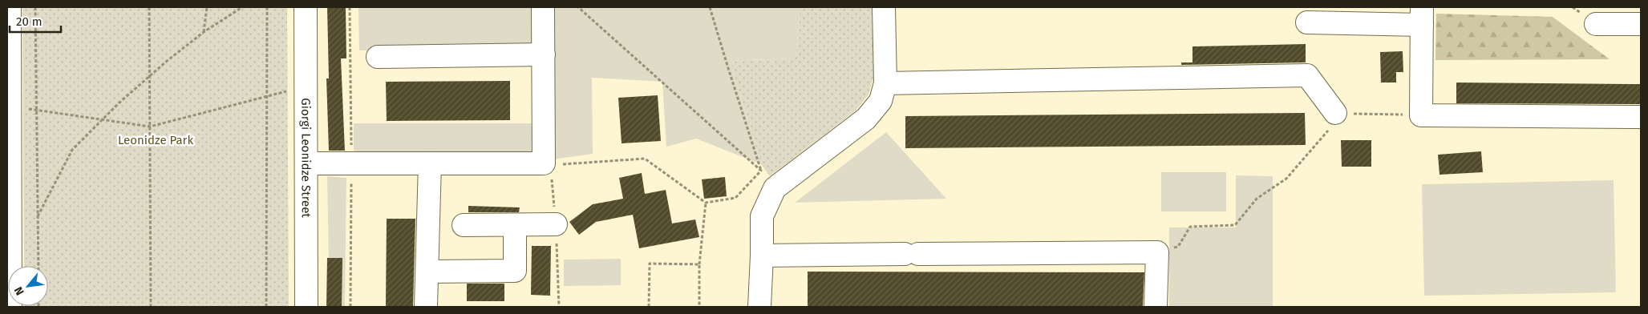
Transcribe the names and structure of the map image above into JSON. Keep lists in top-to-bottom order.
{
  "streets": {
    "street": ["Giorgi Leonidze Street"]
  },
  "parks": ["Leonidze Park"],
  "scale_bar": "20 m",
  "north": "bottom left"
}
